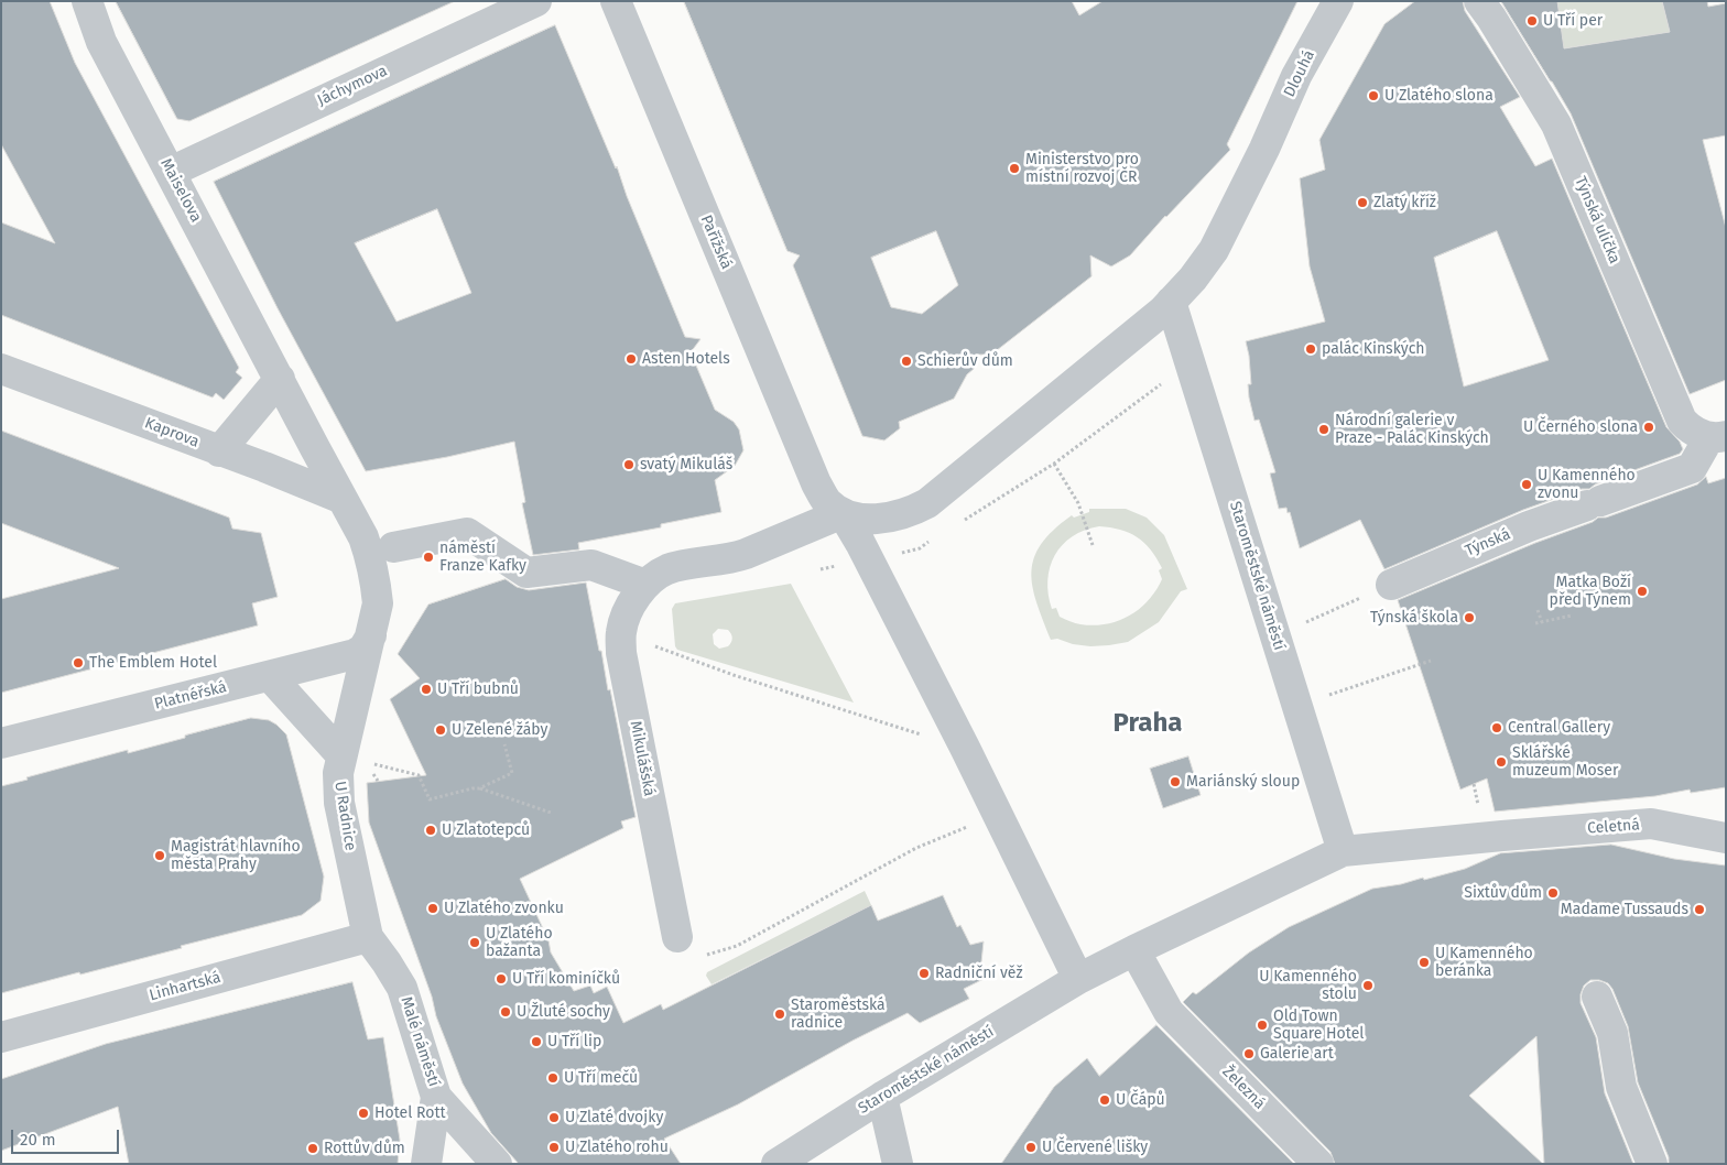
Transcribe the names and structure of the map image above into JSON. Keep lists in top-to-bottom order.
{
  "streets": {
    "street": [
      "Dlouhá",
      "Jáchymova",
      "Maiselova",
      "Týnská ulička",
      "Pařížská",
      "Kaprova",
      "Týnská",
      "Staroměstské náměstí",
      "Platnéřská",
      "Mikulášská",
      "U Radnice",
      "Celetná",
      "Linhartská",
      "Malé náměstí",
      "Železná"
    ]
  },
  "crossings": [
    ["Dlouhá", "Staroměstské náměstí"],
    ["Jáchymova", "Maiselova"],
    ["Maiselova", "Kaprova"],
    ["Týnská ulička", "Týnská"],
    ["Staroměstské náměstí", "Celetná"],
    ["Staroměstské náměstí", "Železná"],
    ["Platnéřská", "U Radnice"],
    ["U Radnice", "Linhartská"],
    ["U Radnice", "Malé náměstí"]
  ],
  "districts": ["Praha"],
  "places": [
    "U Tří per",
    "U Zlatého slona",
    "Ministerstvo pro místní rozvoj ČR",
    "Zlatý kříž",
    "palác Kinských",
    "Asten Hotels",
    "Schierův dům",
    "U Černého slona",
    "Národní galerie v Praze - Palác Kinských",
    "svatý Mikuláš",
    "U Kamenného zvonu",
    "náměstí Franze Kafky",
    "Matka Boží před Týnem",
    "Týnská škola",
    "The Emblem Hotel",
    "U Tří bubnů",
    "Central Gallery",
    "U Zelené žáby",
    "Sklářské muzeum Moser",
    "Mariánský sloup",
    "U Zlatotepců",
    "Magistrát hlavního města Prahy",
    "Sixtův dům",
    "U Zlatého zvonku",
    "Madame Tussauds",
    "U Zlatého bažanta",
    "U Kamenného beránka",
    "Radniční věž",
    "U Tří kominíčků",
    "U Kamenného stolu",
    "U Žluté sochy",
    "Staroměstská radnice",
    "Old Town Square Hotel",
    "U Tří lip",
    "Galerie art",
    "U Tří mečů",
    "U Čápů",
    "Hotel Rott",
    "U Zlaté dvojky",
    "U Zlatého rohu",
    "U Červené lišky",
    "Rottův dům"
  ],
  "scale_bar": "20 m"
}
